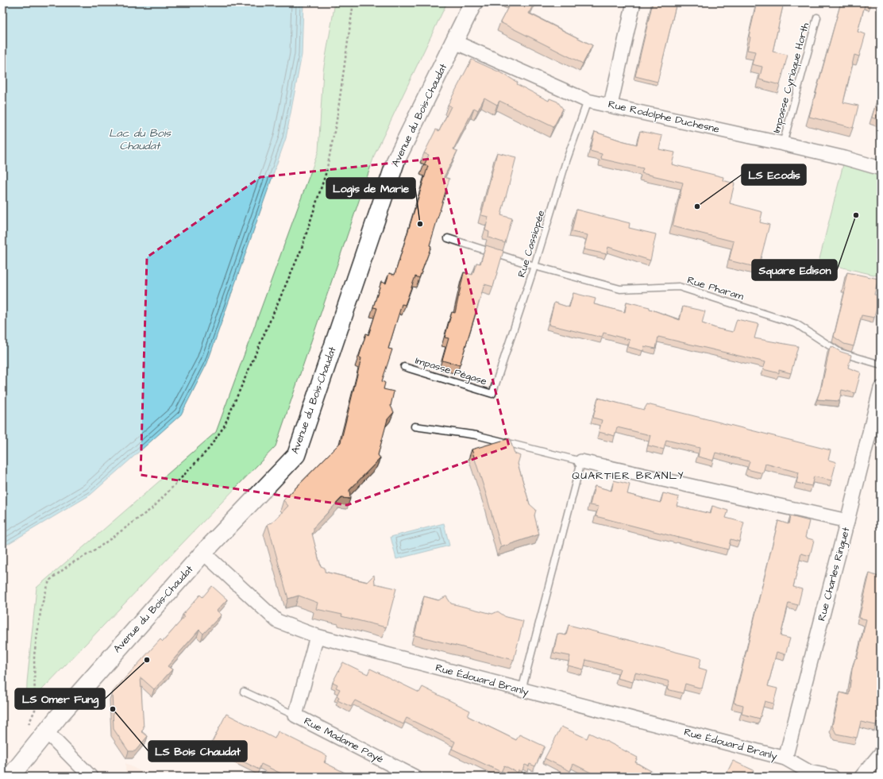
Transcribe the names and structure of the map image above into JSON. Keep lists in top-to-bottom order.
{
  "streets": {
    "street": [
      "Avenue du Bois-Chaudat",
      "Rue Rodolphe Duchesne",
      "Rue Charles Ringuet",
      "Rue Édouard Branly",
      "Rue Madame Payé"
    ],
    "lane": [
      "Impasse Cyriaque Horth",
      "Rue Cassiopée",
      "Rue Pharam",
      "Impasse Pégase"
    ]
  },
  "crossings": [
    ["Impasse Cyriaque Horth", "Rue Rodolphe Duchesne"],
    ["Avenue du Bois-Chaudat", "Rue Rodolphe Duchesne"],
    ["Avenue du Bois-Chaudat", "Rue Édouard Branly"],
    ["Rue Rodolphe Duchesne", "Rue Cassiopée"],
    ["Rue Cassiopée", "Rue Pharam"],
    ["Rue Cassiopée", "Impasse Pégase"],
    ["Rue Charles Ringuet", "Rue Édouard Branly"],
    ["Rue Édouard Branly", "Rue Madame Payé"]
  ],
  "districts": ["QUARTIER BRANLY"],
  "water": ["Lac du Bois Chaudat"],
  "places": [
    "LS Ecodis",
    "Square Edison",
    "Logis de Marie",
    "LS Omer Fung",
    "LS Bois Chaudat"
  ]
}
